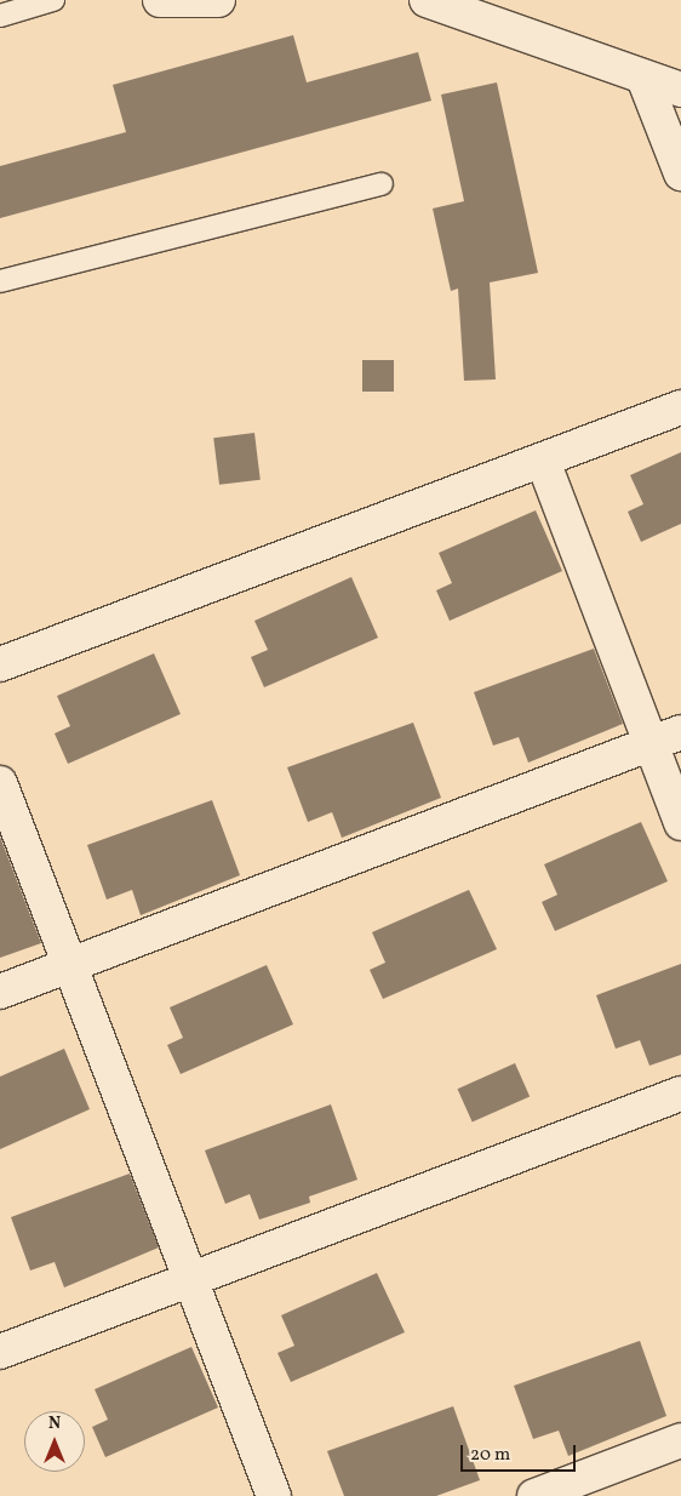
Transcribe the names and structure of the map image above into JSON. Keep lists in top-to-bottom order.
{
  "scale_bar": "20 m",
  "north": "top"
}
